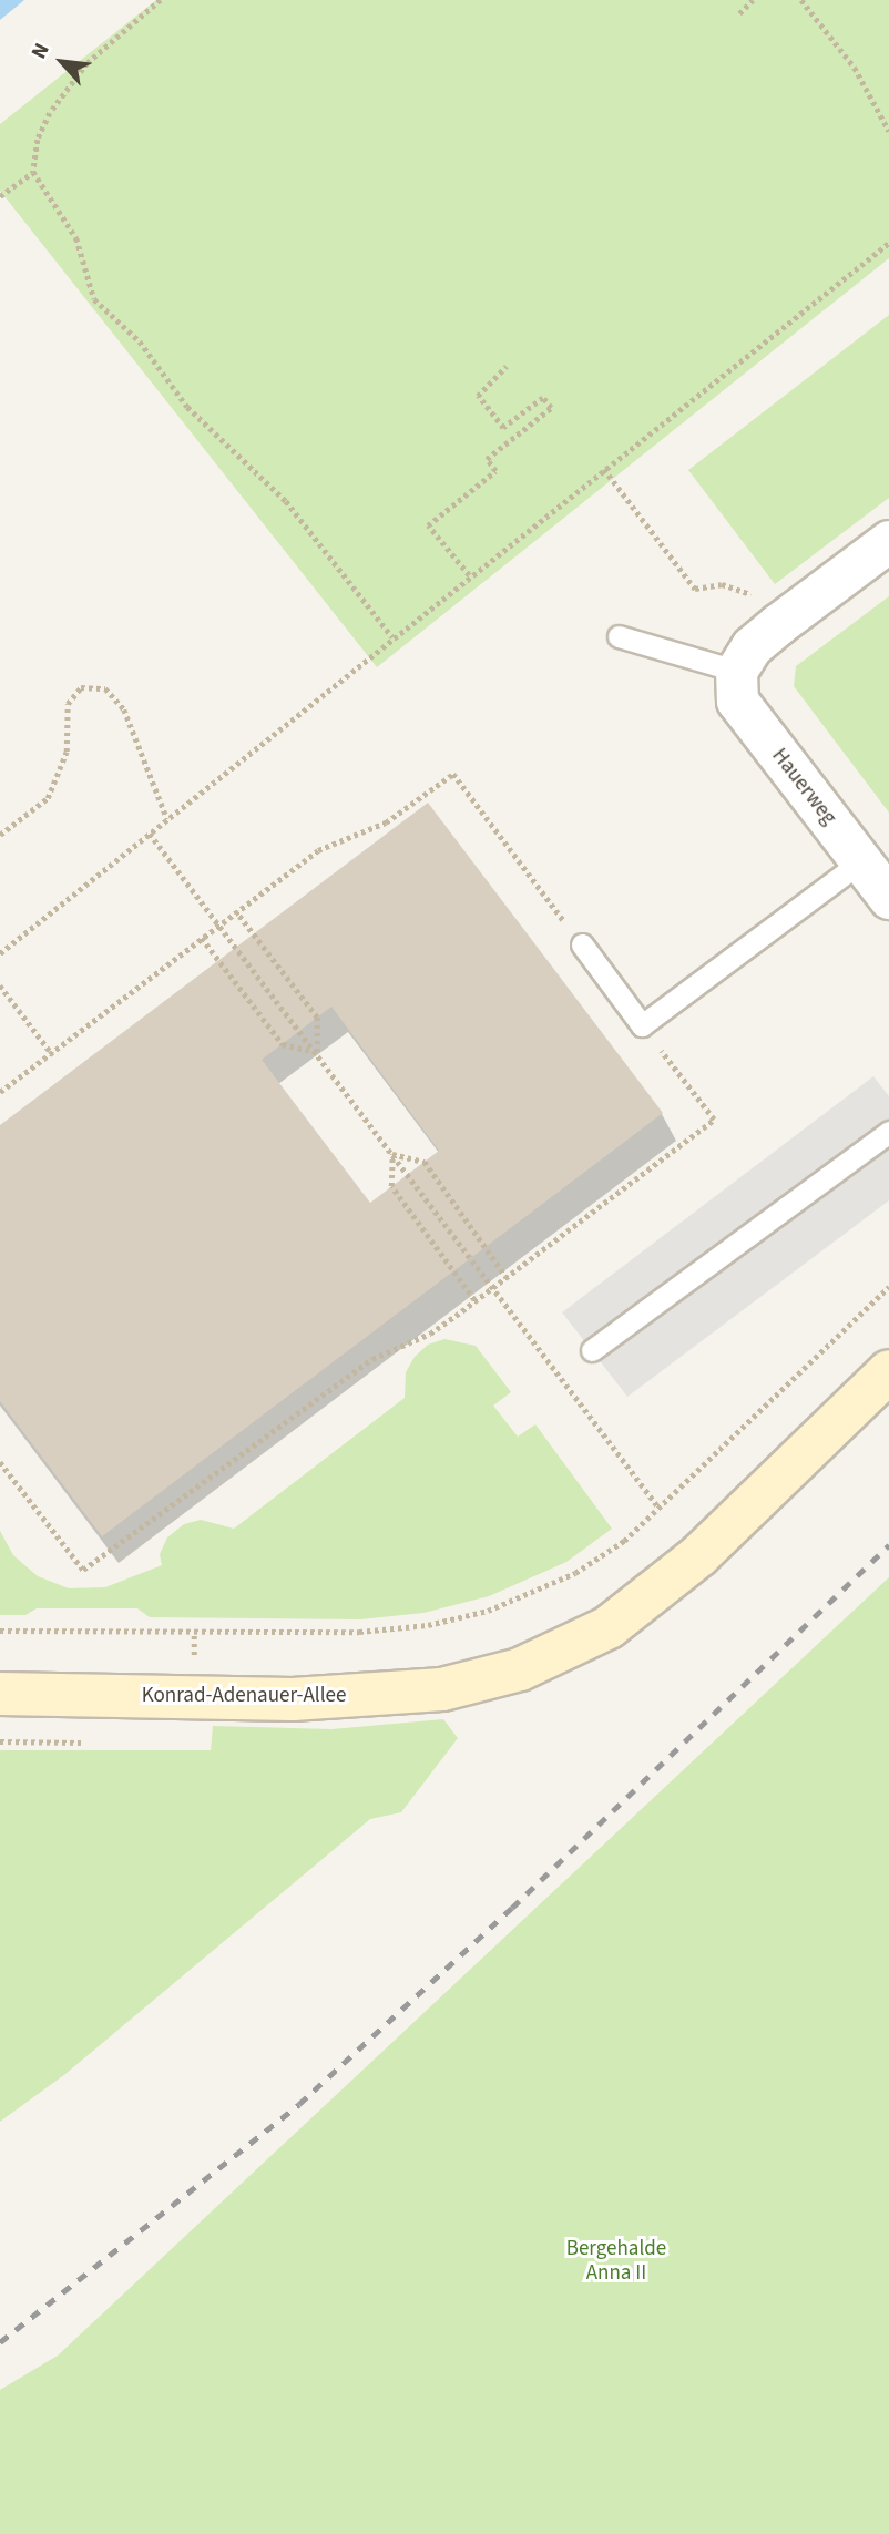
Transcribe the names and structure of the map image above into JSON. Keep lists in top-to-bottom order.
{
  "streets": {
    "street": ["Hauerweg", "Konrad-Adenauer-Allee"]
  },
  "parks": ["Bergehalde Anna II"],
  "north": "top left"
}
